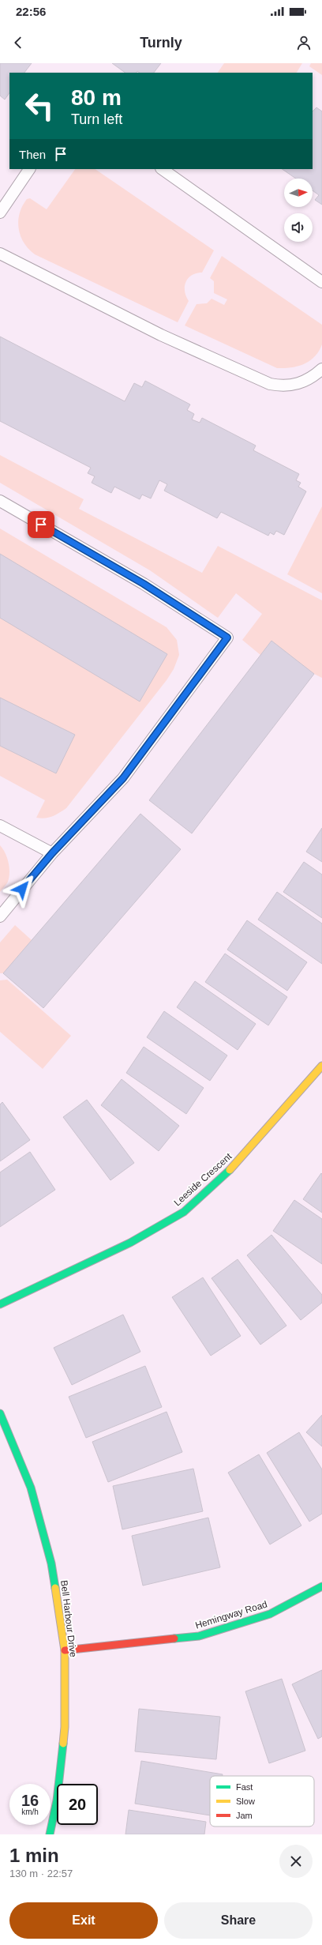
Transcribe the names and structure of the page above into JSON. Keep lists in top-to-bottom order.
{
  "streets": {
    "street": ["Leeside Crescent", "Hemingway Road", "Bell Harbour Drive"]
  },
  "crossings": [
    ["Hemingway Road", "Bell Harbour Drive"]
  ],
  "legend": ["Fast", "Slow", "Jam"],
  "north": "right",
  "page": {
    "status": "22:56",
    "header": "Turnly",
    "turn": ["80 m", "Turn left"],
    "then": "Then",
    "speed": "16 km/h",
    "limit": "20",
    "heading": ["1 min", "130 m · 22:57"],
    "buttons": ["Exit", "Share"]
  }
}
